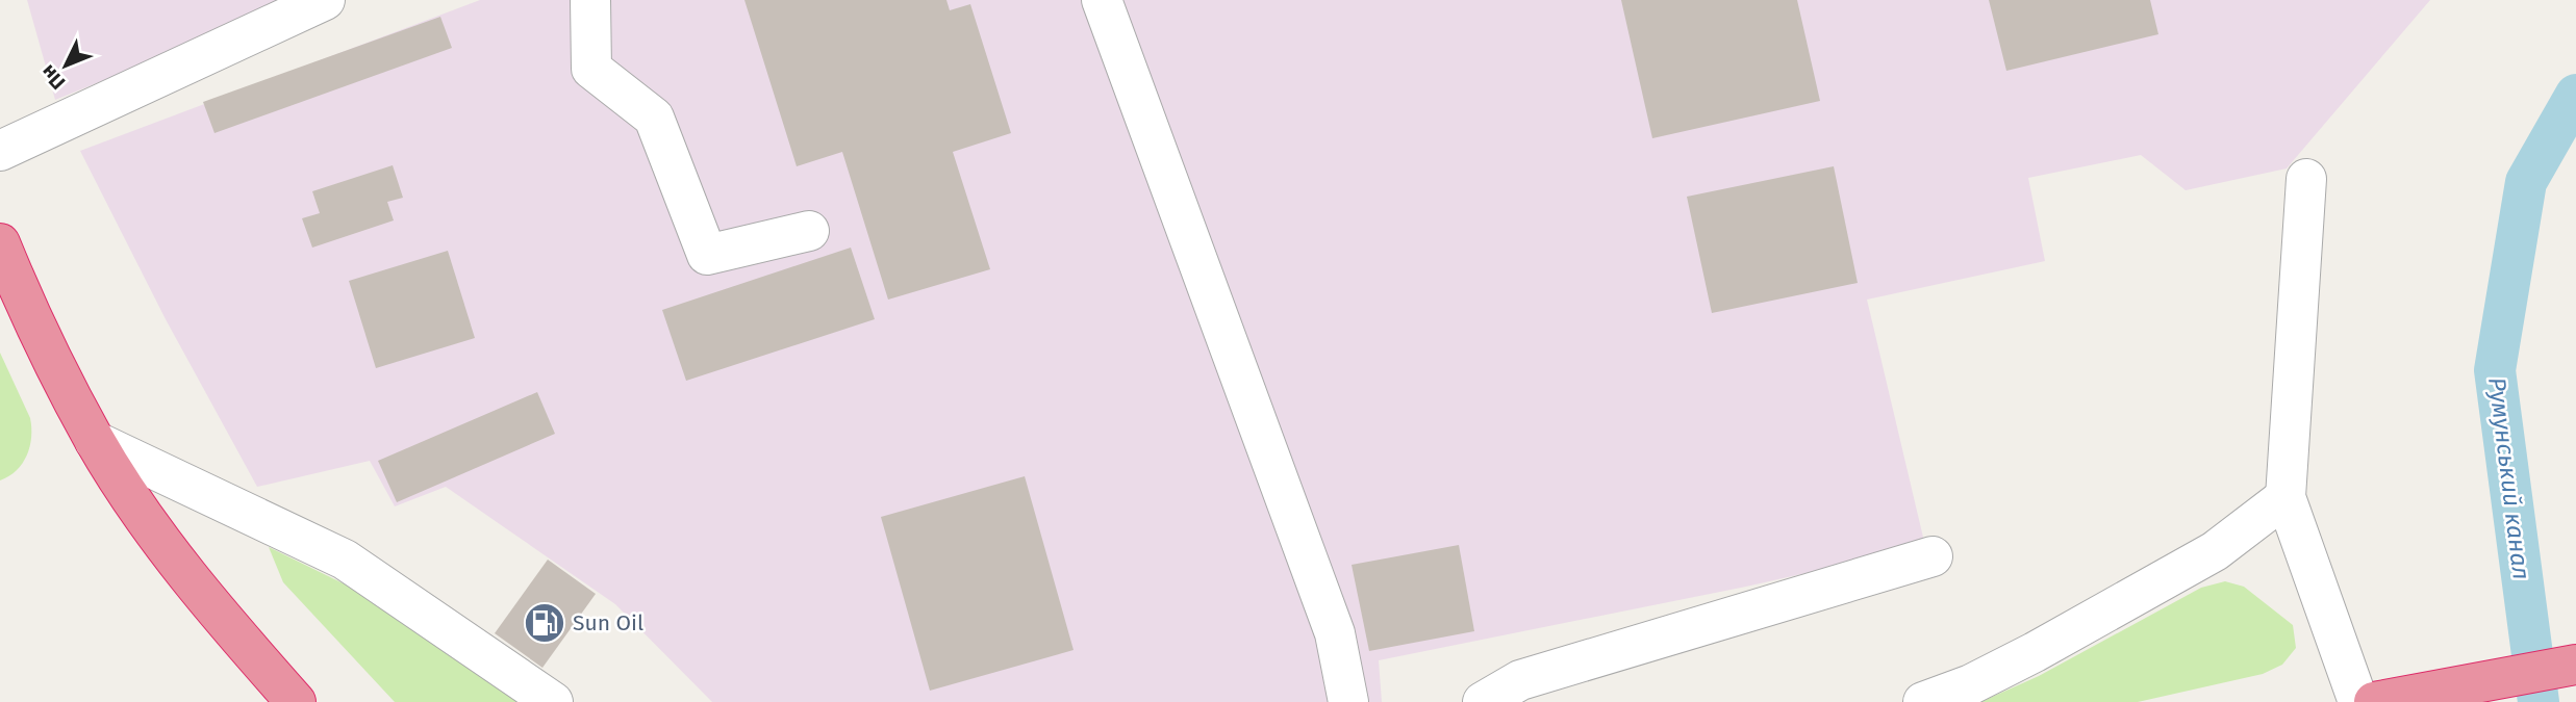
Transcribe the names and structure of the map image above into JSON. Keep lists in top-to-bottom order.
{
  "water": ["Румунський канал"],
  "places": {
    "fuel station": ["Sun Oil"]
  },
  "north": "bottom left"
}
